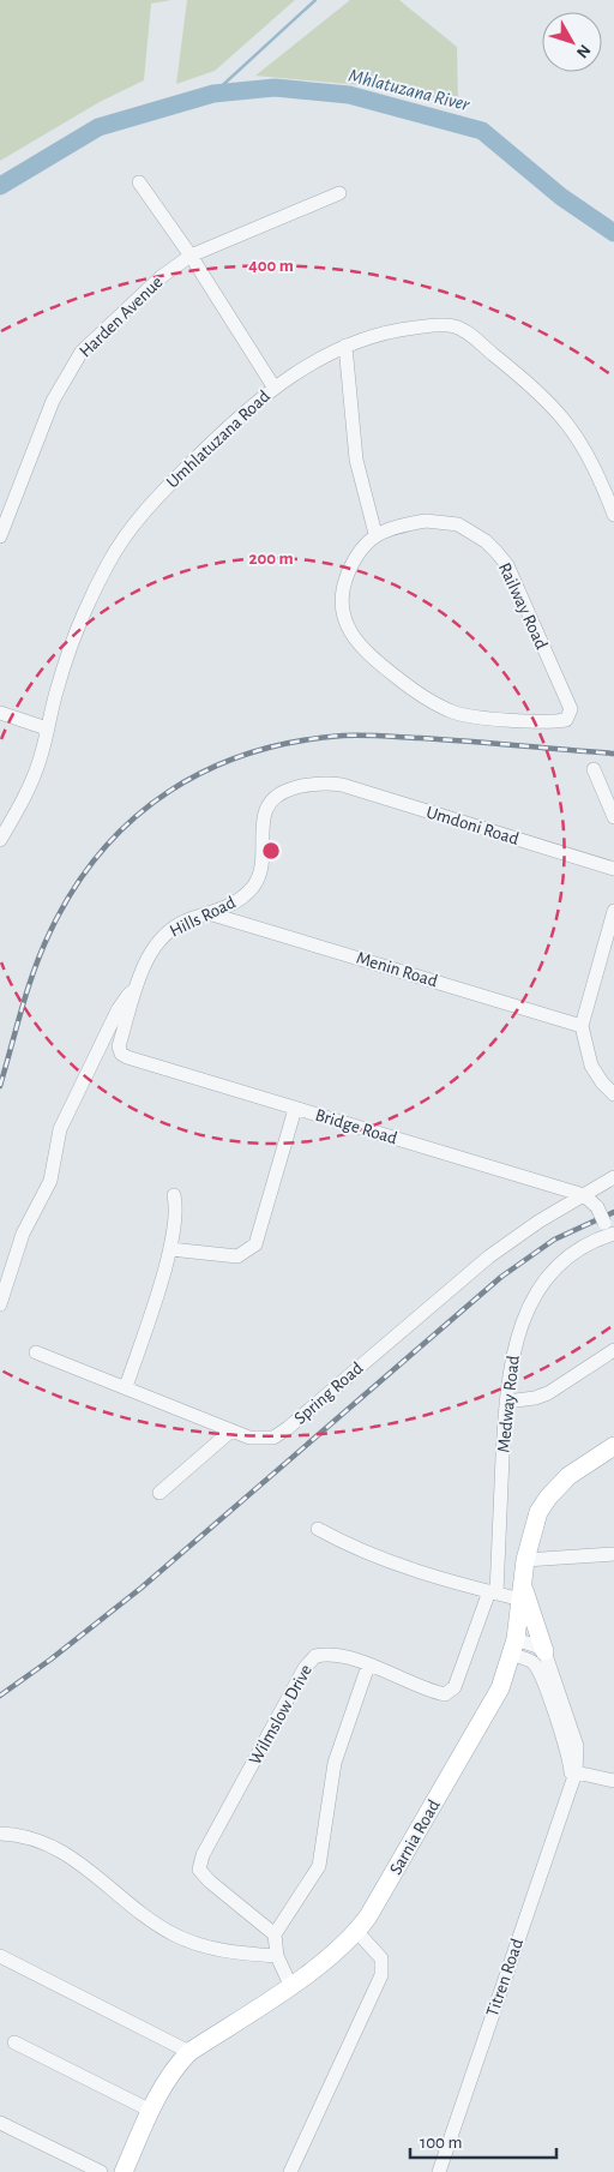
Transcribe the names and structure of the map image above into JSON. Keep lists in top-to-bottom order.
{
  "streets": {
    "main road": ["Sarnia Road"],
    "street": [
      "Harden Avenue",
      "Umhlatuzana Road",
      "Railway Road",
      "Umdoni Road",
      "Hills Road",
      "Menin Road",
      "Bridge Road",
      "Spring Road",
      "Medway Road",
      "Wilmslow Drive",
      "Titren Road"
    ]
  },
  "crossings": [
    ["Umdoni Road", "Hills Road"],
    ["Hills Road", "Menin Road"],
    ["Hills Road", "Bridge Road"],
    ["Bridge Road", "Spring Road"],
    ["Medway Road", "Wilmslow Drive"]
  ],
  "water": ["Mhlatuzana River"],
  "scale_bar": "100 m",
  "north": "bottom right",
  "rings": ["400 m", "200 m"]
}
